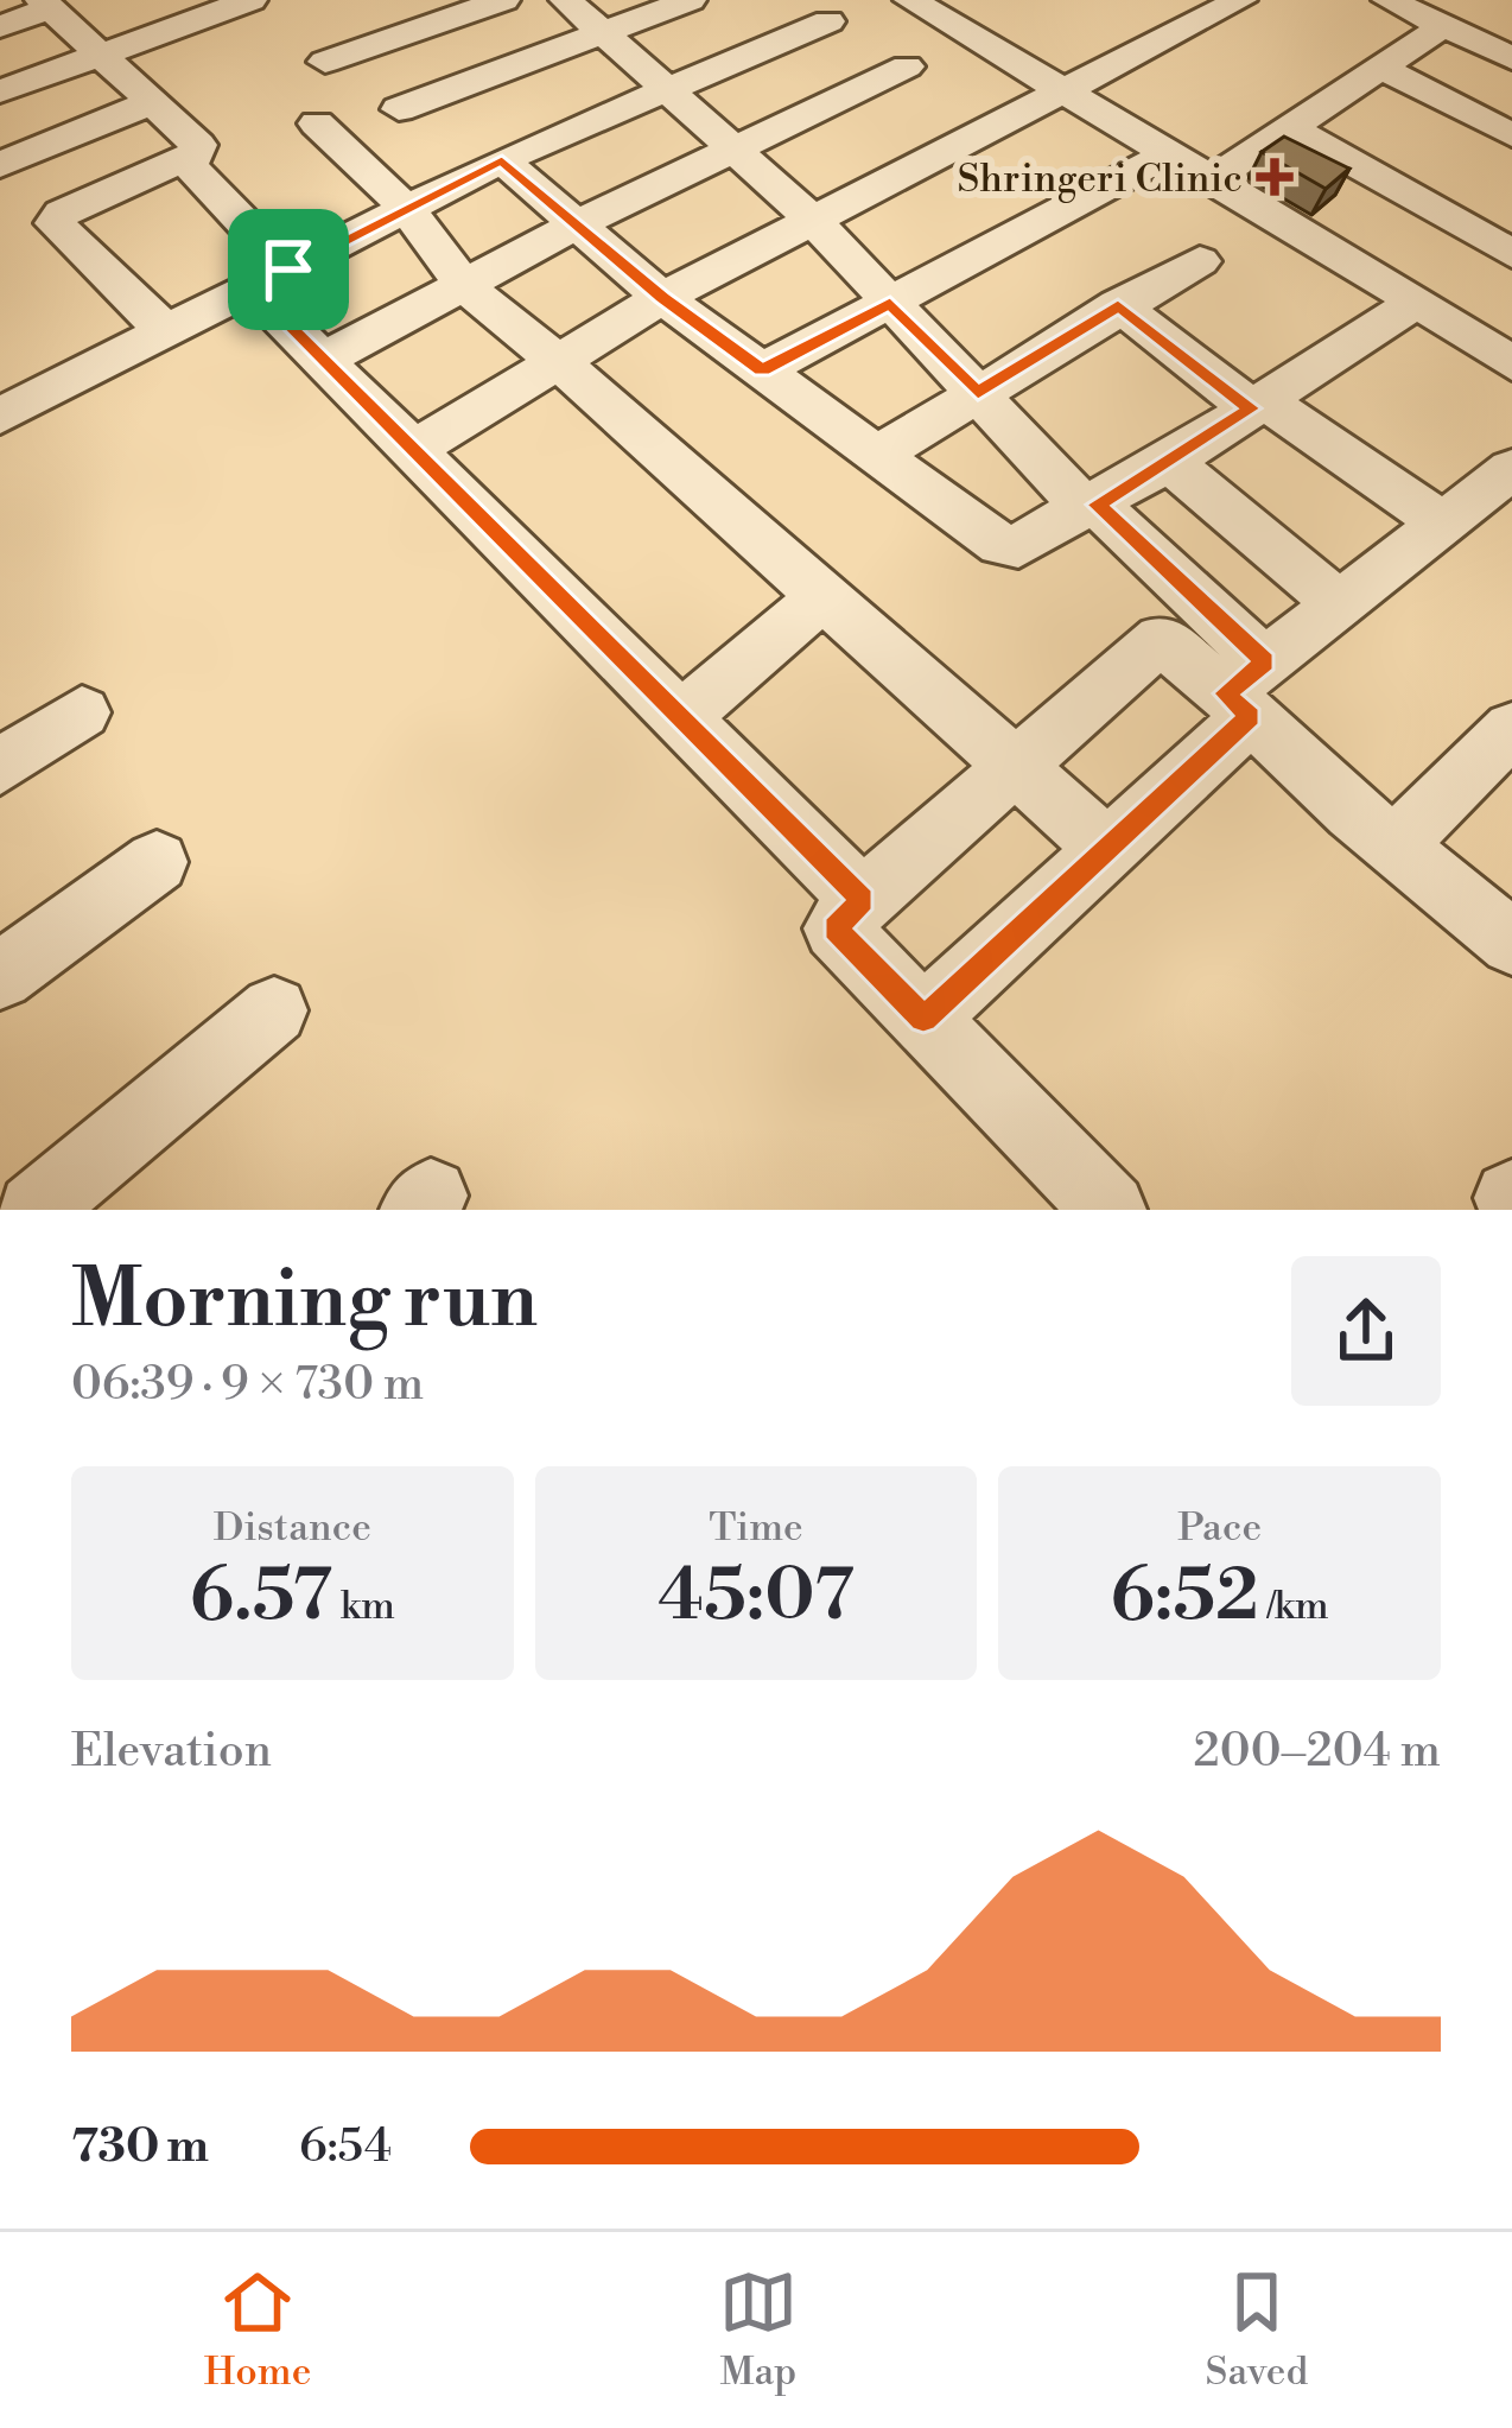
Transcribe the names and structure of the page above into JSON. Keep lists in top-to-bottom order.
{
  "places": {
    "health": ["Shringeri Clinic"]
  },
  "page": {
    "heading": ["Morning run", "06:39 · 9 × 730 m"],
    "stats": [
      ["Distance", "6.57 km"],
      ["Time", "45:07"],
      ["Pace", "6:52 /km"]
    ],
    "chart": ["Elevation", "200–204 m"],
    "list": [
      {
        "name": "730 m",
        "note": "6:54"
      }
    ],
    "tabs": ["Home", "Map", "Saved"]
  }
}
